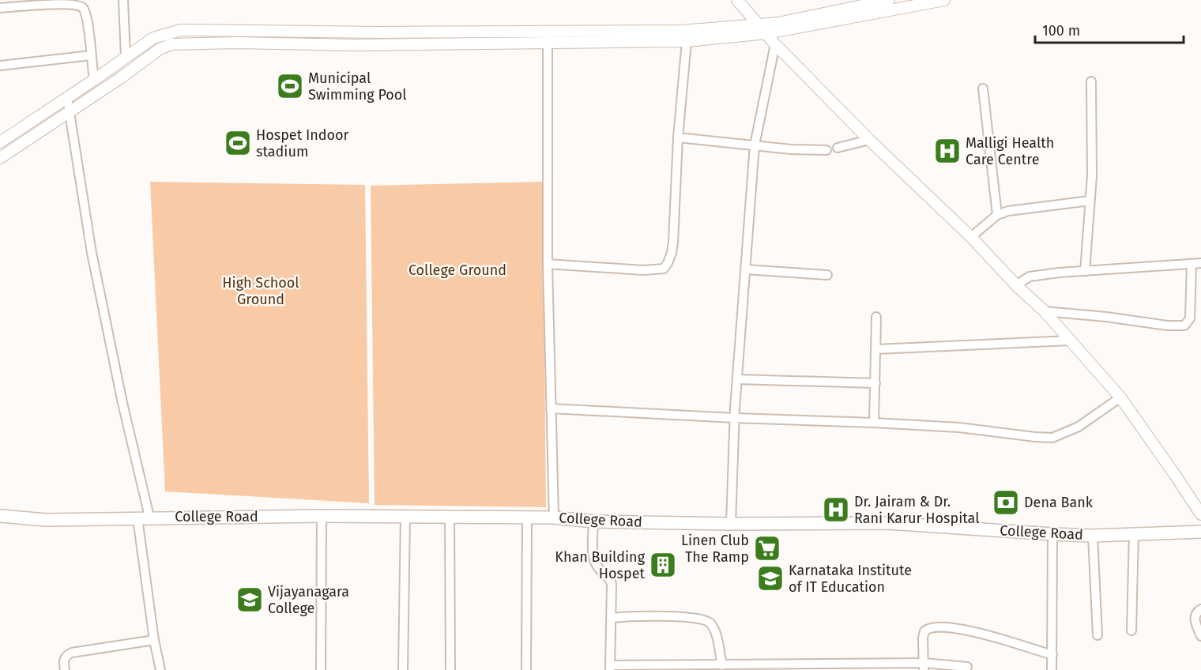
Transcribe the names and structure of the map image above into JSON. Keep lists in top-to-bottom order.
{
  "streets": {
    "main road": ["College Road"]
  },
  "parks": ["College Ground", "High School Ground"],
  "places": {
    "sports": ["Municipal Swimming Pool", "Hospet Indoor stadium"],
    "hospital": ["Malligi Health Care Centre", "Dr. Jairam & Dr. Rani Karur Hospital"],
    "bank": ["Dena Bank"],
    "supermarket": ["Linen Club The Ramp"],
    "building": ["Khan Building Hospet"],
    "school or university": ["Karnataka Institute of IT Education", "Vijayanagara College"]
  },
  "scale_bar": "100 m"
}
